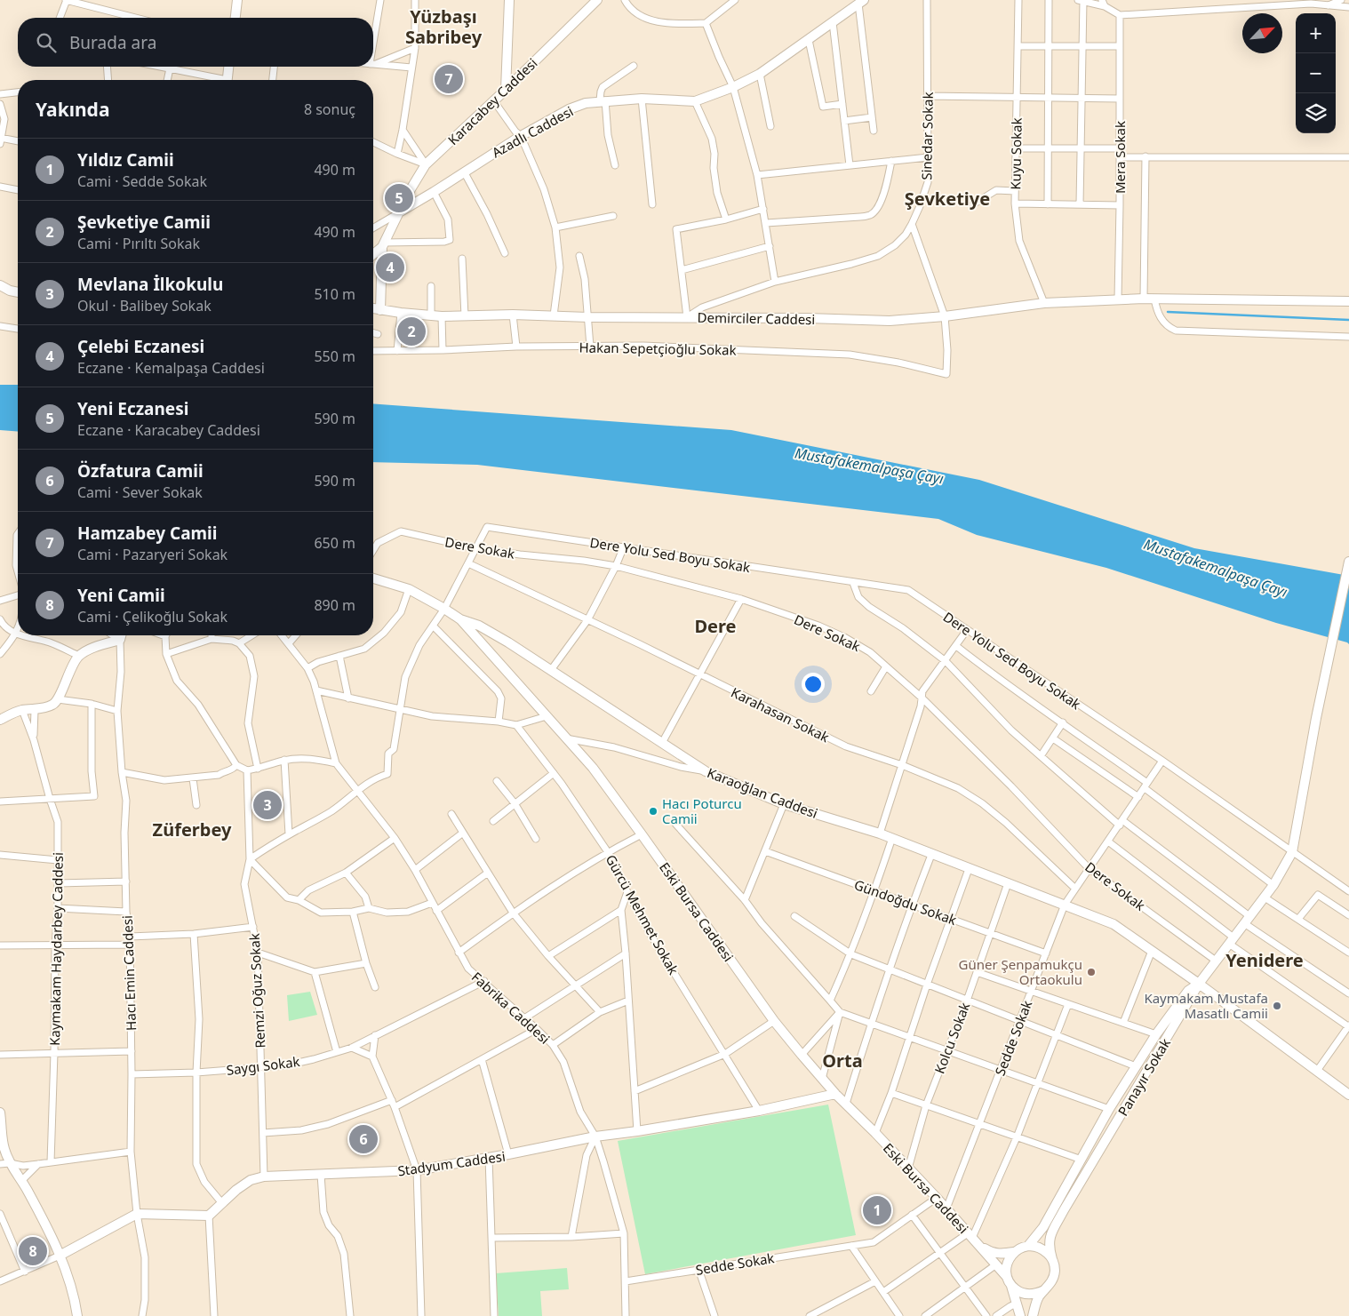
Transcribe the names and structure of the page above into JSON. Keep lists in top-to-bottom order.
{
  "streets": {
    "street": [
      "Karacabey Caddesi",
      "Azadlı Caddesi",
      "Sinedar Sokak",
      "Kuyu Sokak",
      "Mera Sokak",
      "Demirciler Caddesi",
      "Hakan Sepetçioğlu Sokak",
      "Dere Sokak",
      "Dere Yolu Sed Boyu Sokak",
      "Karahasan Sokak",
      "Karaoğlan Caddesi",
      "Gündoğdu Sokak",
      "Eski Bursa Caddesi",
      "Gürcü Mehmet Sokak",
      "Kaymakam Haydarbey Caddesi",
      "Hacı Emin Caddesi",
      "Remzi Oğuz Sokak",
      "Fabrika Caddesi",
      "Kolcu Sokak",
      "Sedde Sokak",
      "Saygı Sokak",
      "Panayır Sokak",
      "Stadyum Caddesi"
    ]
  },
  "crossings": [
    ["Karacabey Caddesi", "Azadlı Caddesi"],
    ["Sinedar Sokak", "Demirciler Caddesi"],
    ["Kuyu Sokak", "Demirciler Caddesi"],
    ["Mera Sokak", "Demirciler Caddesi"],
    ["Demirciler Caddesi", "Hakan Sepetçioğlu Sokak"],
    ["Dere Sokak", "Dere Yolu Sed Boyu Sokak"],
    ["Dere Sokak", "Sedde Sokak"],
    ["Dere Yolu Sed Boyu Sokak", "Sedde Sokak"],
    ["Karahasan Sokak", "Sedde Sokak"],
    ["Karaoğlan Caddesi", "Eski Bursa Caddesi"],
    ["Karaoğlan Caddesi", "Kolcu Sokak"],
    ["Karaoğlan Caddesi", "Sedde Sokak"],
    ["Gündoğdu Sokak", "Kolcu Sokak"],
    ["Gündoğdu Sokak", "Sedde Sokak"],
    ["Eski Bursa Caddesi", "Kolcu Sokak"],
    ["Eski Bursa Caddesi", "Sedde Sokak"],
    ["Eski Bursa Caddesi", "Panayır Sokak"],
    ["Eski Bursa Caddesi", "Stadyum Caddesi"],
    ["Gürcü Mehmet Sokak", "Stadyum Caddesi"],
    ["Hacı Emin Caddesi", "Saygı Sokak"],
    ["Remzi Oğuz Sokak", "Saygı Sokak"],
    ["Remzi Oğuz Sokak", "Stadyum Caddesi"],
    ["Fabrika Caddesi", "Sedde Sokak"],
    ["Fabrika Caddesi", "Saygı Sokak"],
    ["Fabrika Caddesi", "Stadyum Caddesi"]
  ],
  "districts": [
    "Yüzbaşı Sabribey",
    "Şevketiye",
    "Dere",
    "Züferbey",
    "Yenidere",
    "Orta"
  ],
  "water": ["Mustafakemalpaşa Çayı"],
  "places": ["Hacı Poturcu Camii", "Güner Şenpamukçu Ortaokulu", "Kaymakam Mustafa Masatlı Camii"],
  "north": "top right",
  "page": {
    "map_buttons": ["+", "−"],
    "search": "Burada ara",
    "pins": [
      "7",
      "5",
      "4",
      "2",
      "3",
      "6",
      "1",
      "8"
    ],
    "heading": ["Yakında", "8 sonuç"],
    "list": [
      {
        "mark": "1",
        "name": "Yıldız Camii",
        "note": "Cami · Sedde Sokak",
        "value": "490 m"
      },
      {
        "mark": "2",
        "name": "Şevketiye Camii",
        "note": "Cami · Pırıltı Sokak",
        "value": "490 m"
      },
      {
        "mark": "3",
        "name": "Mevlana İlkokulu",
        "note": "Okul · Balibey Sokak",
        "value": "510 m"
      },
      {
        "mark": "4",
        "name": "Çelebi Eczanesi",
        "note": "Eczane · Kemalpaşa Caddesi",
        "value": "550 m"
      },
      {
        "mark": "5",
        "name": "Yeni Eczanesi",
        "note": "Eczane · Karacabey Caddesi",
        "value": "590 m"
      },
      {
        "mark": "6",
        "name": "Özfatura Camii",
        "note": "Cami · Sever Sokak",
        "value": "590 m"
      },
      {
        "mark": "7",
        "name": "Hamzabey Camii",
        "note": "Cami · Pazaryeri Sokak",
        "value": "650 m"
      },
      {
        "mark": "8",
        "name": "Yeni Camii",
        "note": "Cami · Çelikoğlu Sokak",
        "value": "890 m"
      }
    ]
  }
}
